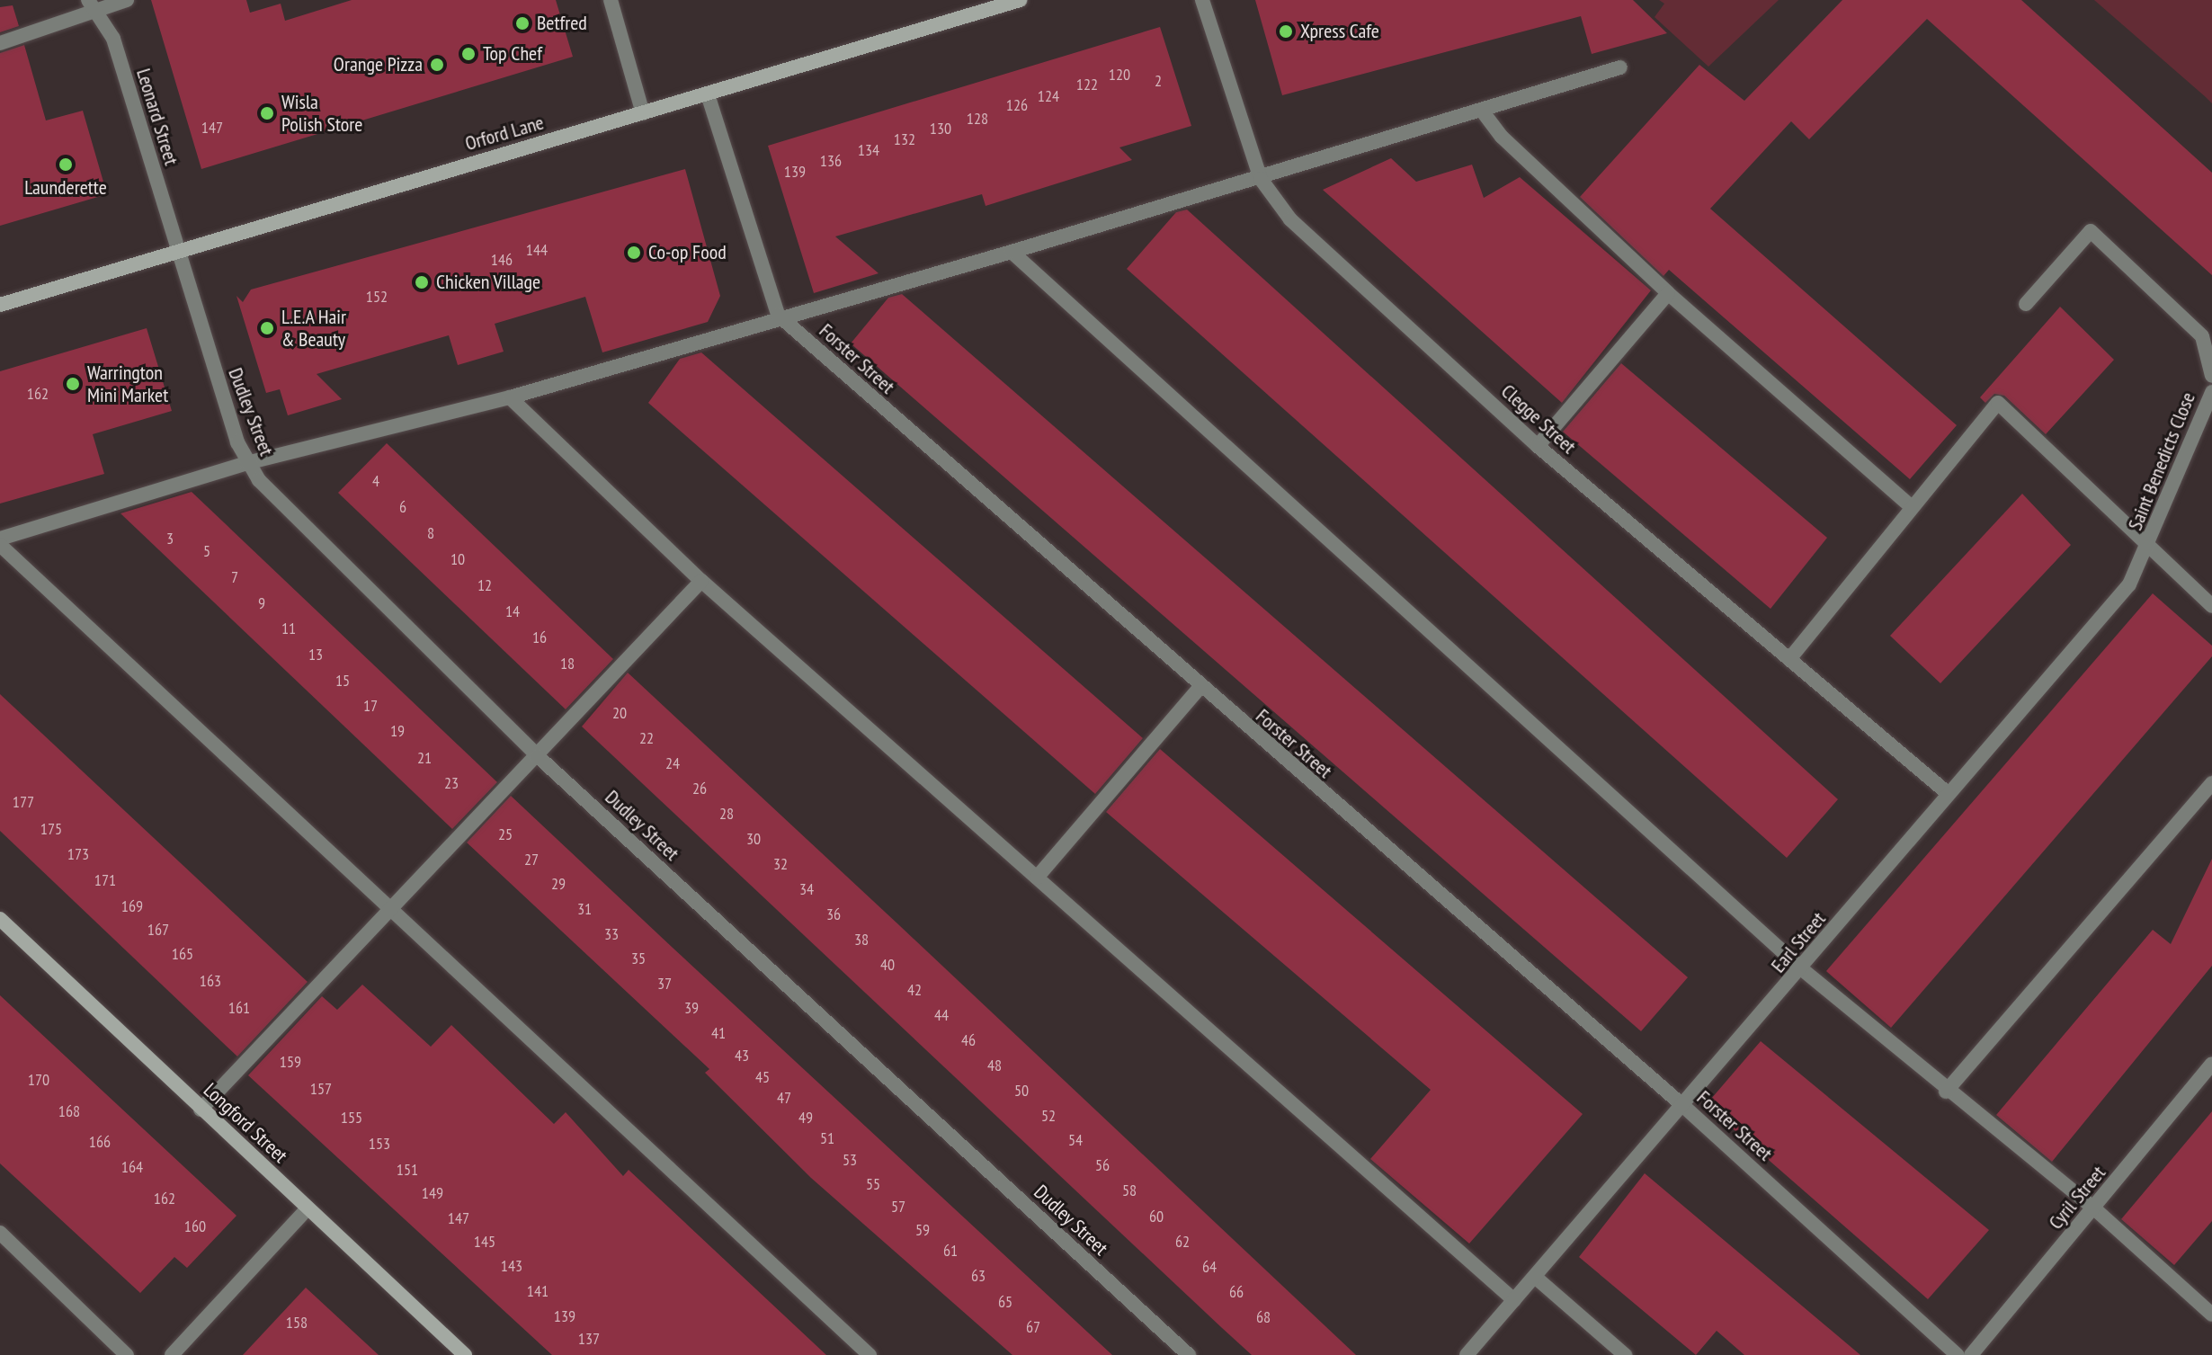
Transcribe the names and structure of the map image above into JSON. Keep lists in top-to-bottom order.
{
  "streets": {
    "street": [
      "Leonard Street",
      "Orford Lane",
      "Forster Street",
      "Dudley Street",
      "Clegge Street",
      "Saint Benedicts Close",
      "Earl Street",
      "Longford Street",
      "Cyril Street"
    ]
  },
  "crossings": [
    ["Leonard Street", "Orford Lane"],
    ["Leonard Street", "Dudley Street"],
    ["Orford Lane", "Dudley Street"],
    ["Forster Street", "Earl Street"],
    ["Clegge Street", "Earl Street"],
    ["Saint Benedicts Close", "Earl Street"]
  ],
  "places": [
    "Betfred",
    "Xpress Cafe",
    "Top Chef",
    "Orange Pizza",
    "Wisla Polish Store",
    "Launderette",
    "Co-op Food",
    "Chicken Village",
    "L.E.A Hair & Beauty",
    "Warrington Mini Market"
  ],
  "house_numbers": [
    "120",
    "2",
    "122",
    "124",
    "126",
    "128",
    "147",
    "130",
    "132",
    "134",
    "136",
    "139",
    "144",
    "146",
    "152",
    "162",
    "4",
    "6",
    "8",
    "3",
    "5",
    "10",
    "7",
    "12",
    "9",
    "14",
    "11",
    "16",
    "13",
    "18",
    "15",
    "17",
    "20",
    "19",
    "22",
    "21",
    "24",
    "23",
    "26",
    "177",
    "28",
    "175",
    "25",
    "30",
    "173",
    "27",
    "32",
    "171",
    "29",
    "34",
    "169",
    "31",
    "36",
    "167",
    "33",
    "38",
    "165",
    "35",
    "40",
    "163",
    "37",
    "42",
    "161",
    "39",
    "44",
    "41",
    "46",
    "43",
    "159",
    "48",
    "45",
    "170",
    "157",
    "50",
    "47",
    "168",
    "52",
    "155",
    "49",
    "51",
    "54",
    "166",
    "153",
    "53",
    "56",
    "164",
    "151",
    "55",
    "58",
    "149",
    "162",
    "57",
    "60",
    "147",
    "160",
    "59",
    "145",
    "62",
    "61",
    "143",
    "64",
    "63",
    "141",
    "66",
    "65",
    "139",
    "68",
    "158",
    "67",
    "137"
  ]
}
